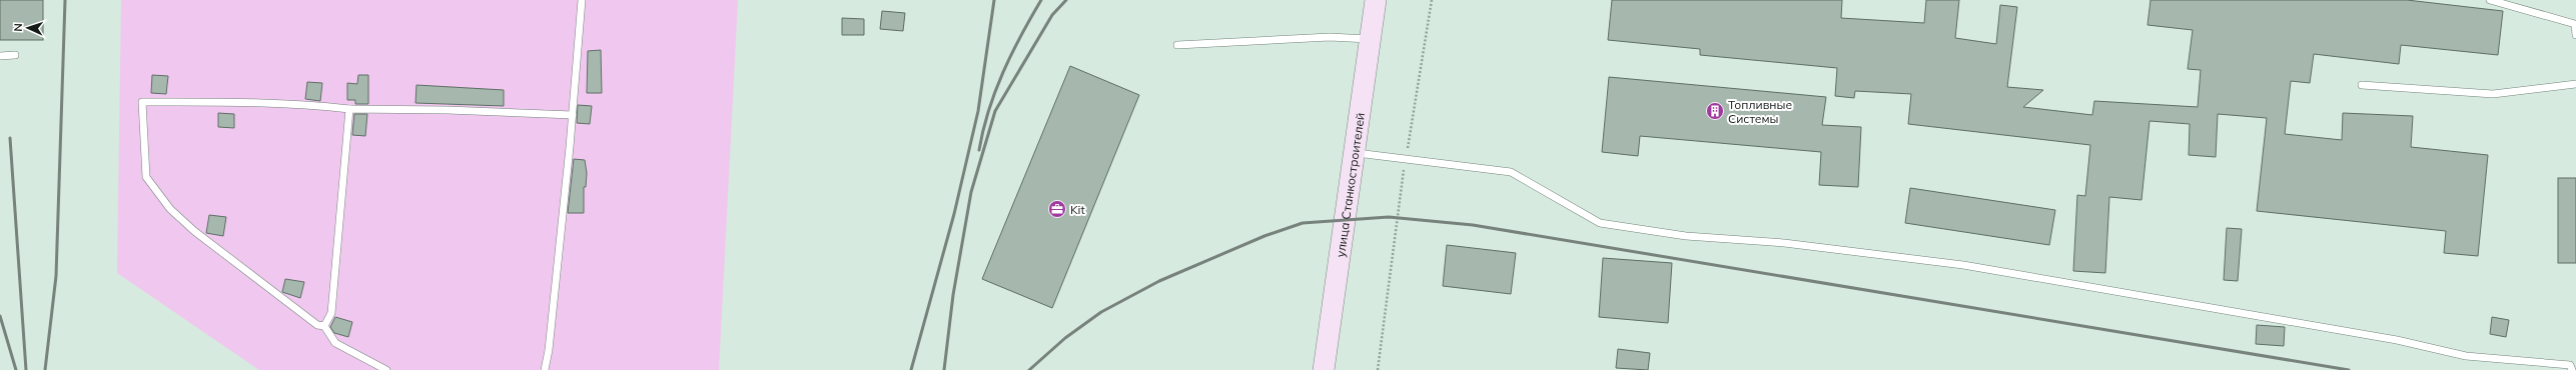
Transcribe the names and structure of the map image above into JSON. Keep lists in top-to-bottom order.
{
  "streets": {
    "main road": ["улица Станкостроителей"]
  },
  "places": {
    "building": ["Топливные Системы"],
    "office": ["Kit"]
  },
  "north": "left"
}
